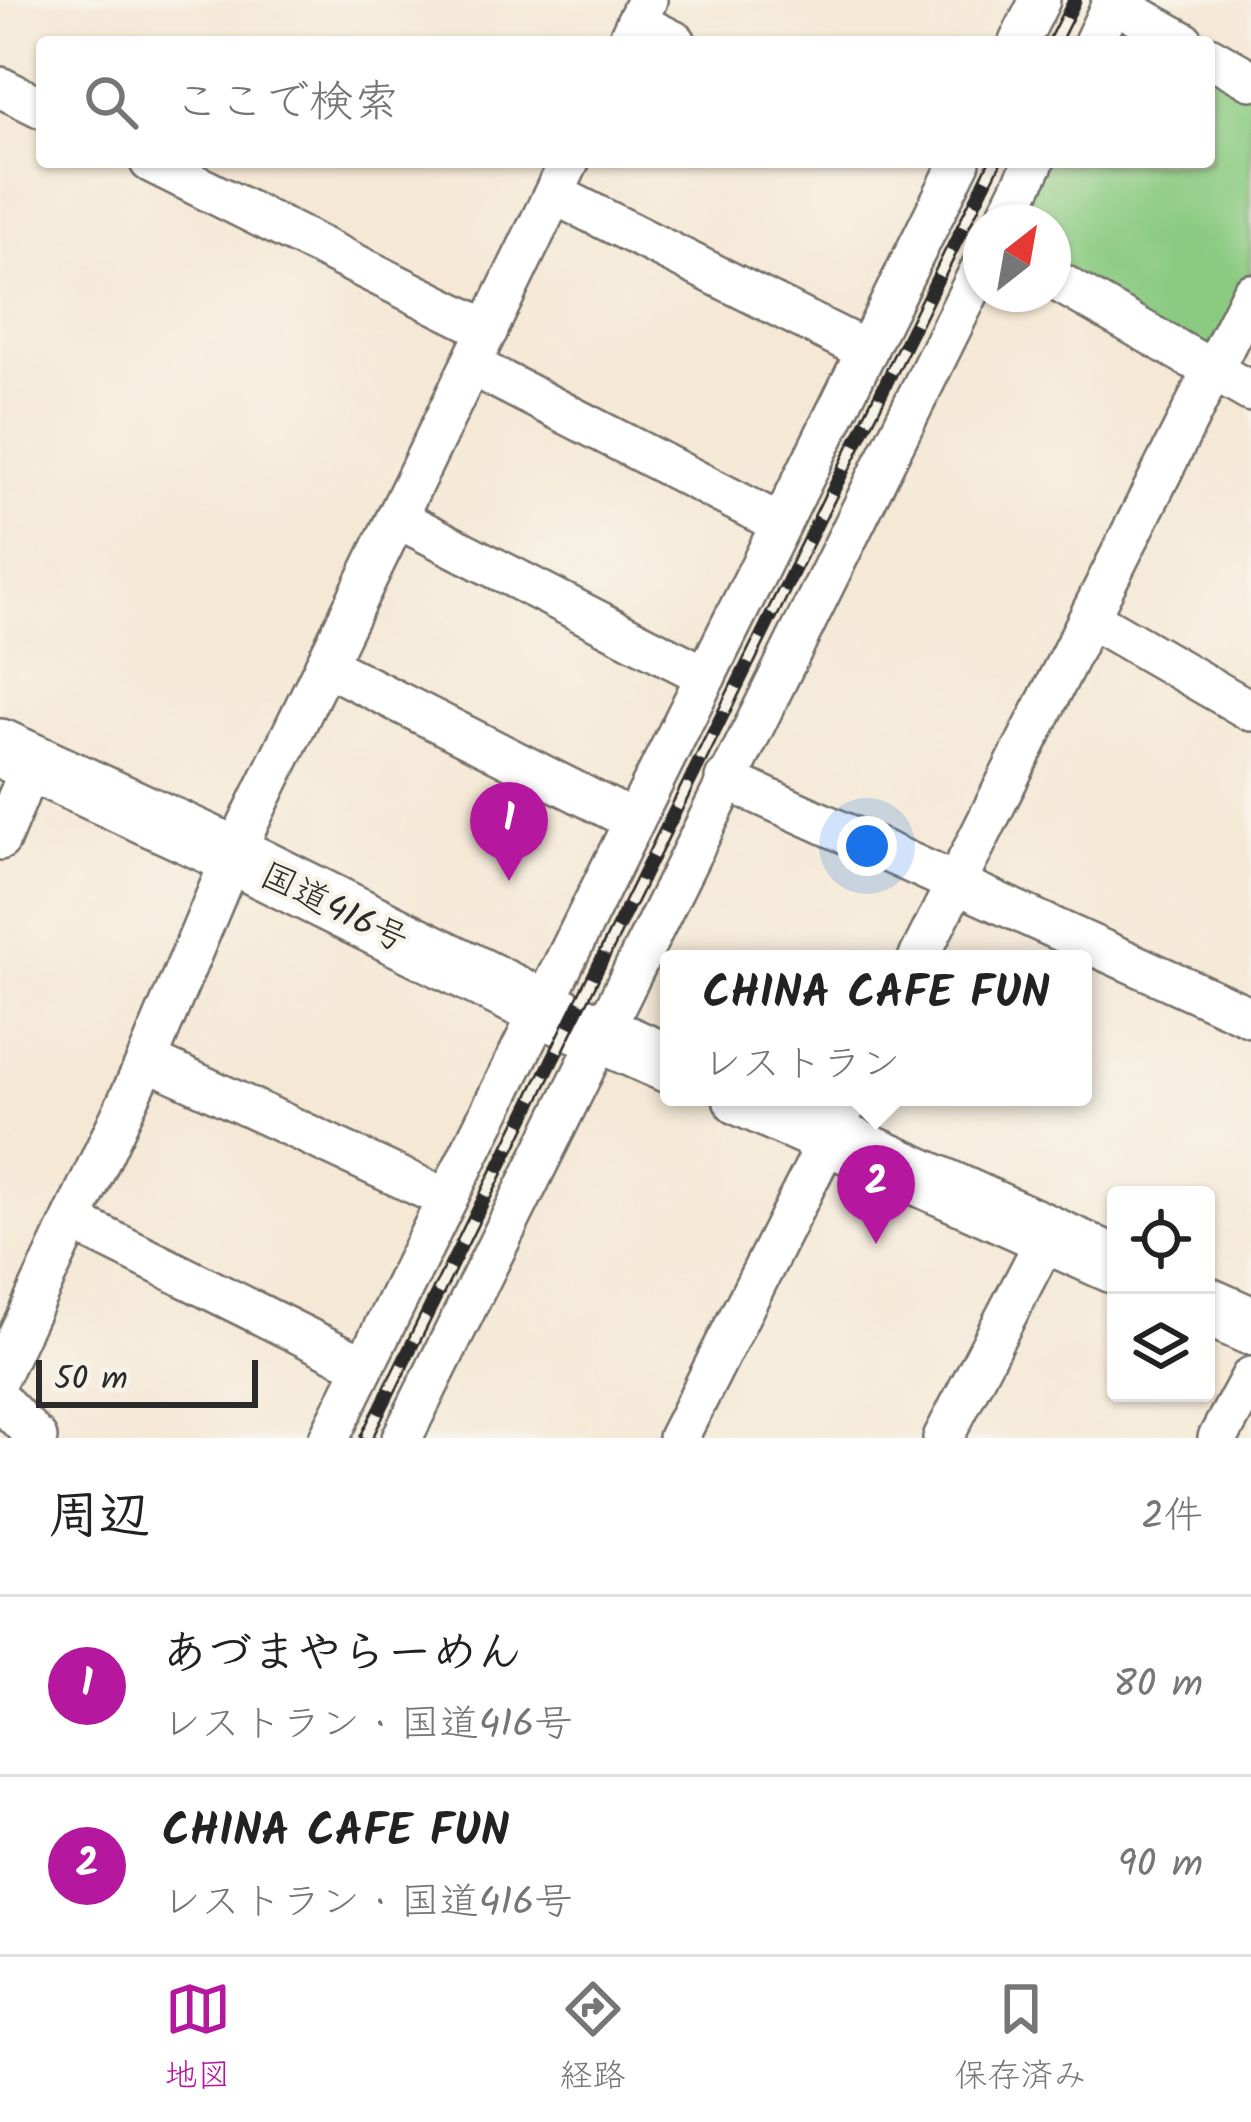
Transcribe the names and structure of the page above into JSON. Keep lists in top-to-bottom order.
{
  "streets": {
    "highway": ["国道416号"]
  },
  "scale_bar": "50 m",
  "north": "top right",
  "page": {
    "search": "ここで検索",
    "pins": ["1", "2"],
    "popup": ["CHINA CAFE FUN", "レストラン"],
    "scale": "50 m",
    "heading": ["周辺", "2件"],
    "list": [
      {
        "mark": "1",
        "name": "あづまやらーめん",
        "note": "レストラン · 国道416号",
        "value": "80 m"
      },
      {
        "mark": "2",
        "name": "CHINA CAFE FUN",
        "note": "レストラン · 国道416号",
        "value": "90 m"
      }
    ],
    "nav": ["地図", "経路", "保存済み"]
  }
}
